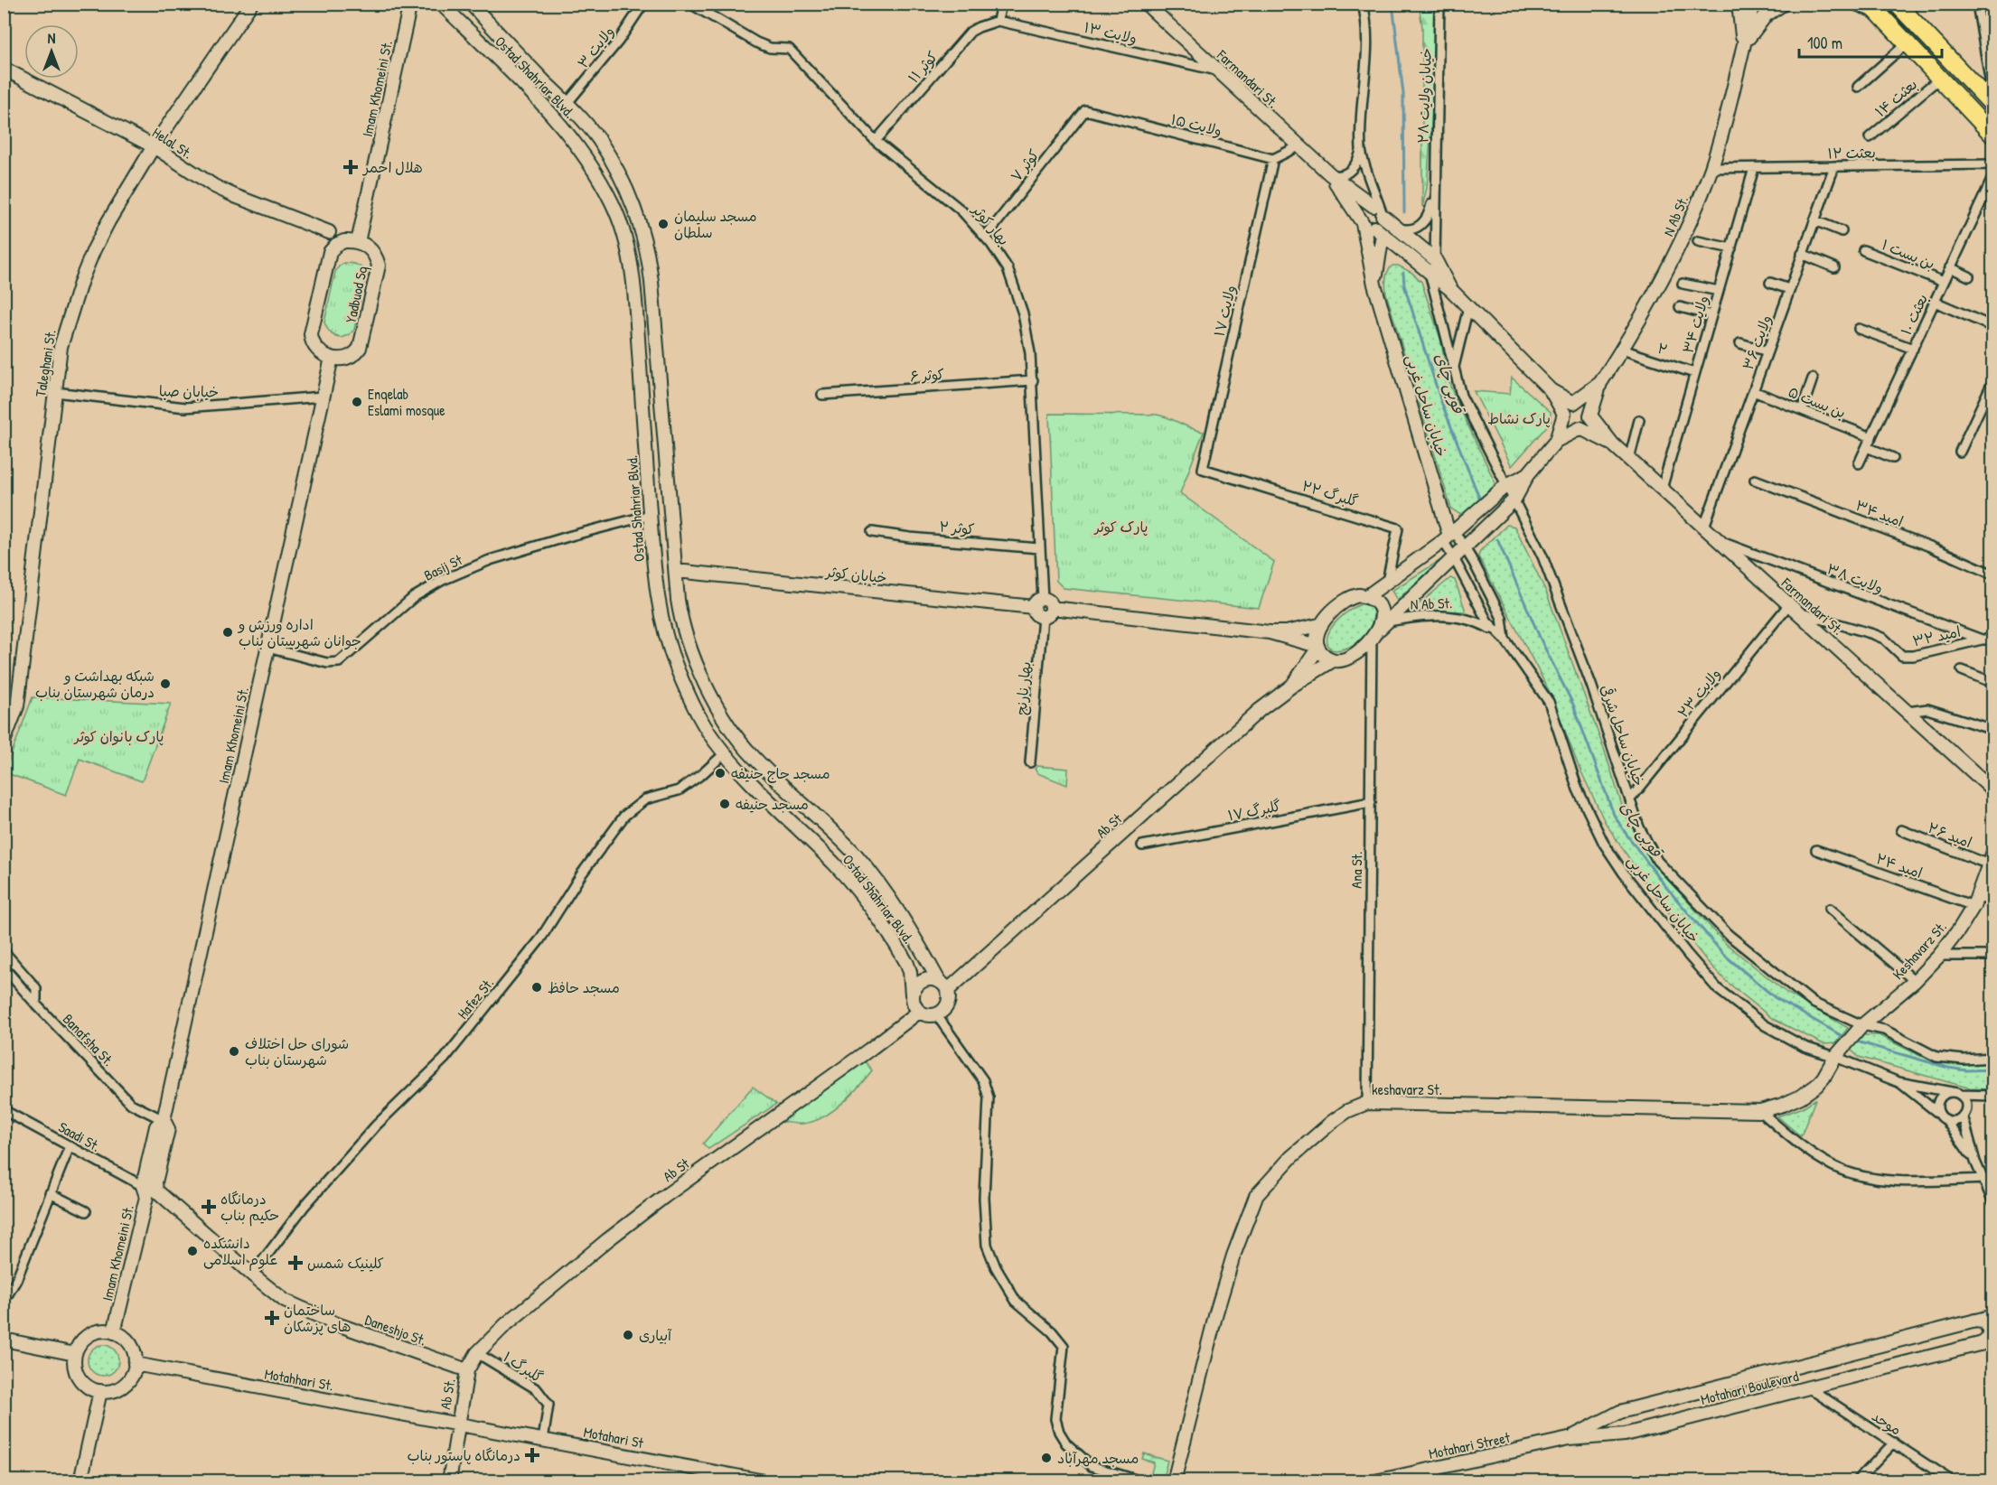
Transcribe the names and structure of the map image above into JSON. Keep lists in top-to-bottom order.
{
  "streets": {
    "main road": [
      "Ostad Shahriar Blvd.",
      "Farmandari St.",
      "Imam Khomeini St.",
      "Helal St.",
      "N Ab St.",
      "Yadbuod Sq",
      "Taleghani St.",
      "خیابان ساحل غربی",
      "خیابان کوثر",
      "Ab St",
      "Keshavarz St.",
      "keshavarz St.",
      "Daneshjo St.",
      "Motahhari St.",
      "Motahari Boulevard",
      "Ab St.",
      "Motahari St",
      "Motahari Street"
    ],
    "street": [
      "ولایت ۱۳",
      "ولایت ۳",
      "کوثر ۱۱",
      "خیابان ولایت ۲۸",
      "بعثت ۱۴",
      "ولایت ۱۵",
      "بعثت ۱۲",
      "کوثر ۷",
      "بهار کوثر",
      "بن بست ۱",
      "ولایت ۱۷",
      "بعثت ۱۰",
      "ولایت ۳۴",
      "ولایت ۳۶",
      "۲",
      "کوثر ۶",
      "خیابان صبا",
      "بن بست ۵",
      "گلبرگ ۲۲",
      "امید ۳۴",
      "کوثر ۲",
      "Basij St",
      "ولایت ۳۸",
      "امید ۳۲",
      "بهار نارنج",
      "ولایت ۲۳",
      "خیابان ساحل شرقی",
      "گلبرگ ۱۷",
      "امید ۲۶",
      "امید ۲۴",
      "Ana St.",
      "Hafez St.",
      "Banafsha St.",
      "Saadi St.",
      "گلبرگ ۱",
      "موحد"
    ]
  },
  "crossings": [
    ["ولایت ۱۳", "کوثر ۱۱"],
    ["ولایت ۱۳", "Farmandari St."],
    ["ولایت ۳", "Ostad Shahriar Blvd."],
    ["کوثر ۱۱", "بهار کوثر"],
    ["Ostad Shahriar Blvd.", "Basij St"],
    ["Ostad Shahriar Blvd.", "خیابان کوثر"],
    ["Ostad Shahriar Blvd.", "Ab St"],
    ["Ostad Shahriar Blvd.", "Hafez St."],
    ["Farmandari St.", "خیابان ولایت ۲۸"],
    ["Farmandari St.", "ولایت ۳۴"],
    ["Farmandari St.", "ولایت ۳۶"],
    ["Farmandari St.", "خیابان ساحل غربی"],
    ["Farmandari St.", "ولایت ۳۸"],
    ["Farmandari St.", "امید ۳۲"],
    ["Farmandari St.", "ولایت ۲۳"],
    ["Imam Khomeini St.", "Yadbuod Sq"],
    ["Imam Khomeini St.", "خیابان صبا"],
    ["Imam Khomeini St.", "Basij St"],
    ["Imam Khomeini St.", "Banafsha St."],
    ["Imam Khomeini St.", "Saadi St."],
    ["Imam Khomeini St.", "Daneshjo St."],
    ["Imam Khomeini St.", "Motahhari St."],
    ["ولایت ۱۵", "کوثر ۷"],
    ["ولایت ۱۵", "ولایت ۱۷"],
    ["Helal St.", "Taleghani St."],
    ["بعثت ۱۲", "N Ab St."],
    ["بعثت ۱۲", "ولایت ۳۴"],
    ["بعثت ۱۲", "ولایت ۳۶"],
    ["کوثر ۷", "بهار کوثر"],
    ["N Ab St.", "۲"],
    ["N Ab St.", "خیابان ساحل غربی"],
    ["N Ab St.", "گلبرگ ۲۲"],
    ["N Ab St.", "خیابان کوثر"],
    ["N Ab St.", "خیابان ساحل شرقی"],
    ["N Ab St.", "Ana St."],
    ["بهار کوثر", "کوثر ۶"],
    ["بهار کوثر", "کوثر ۲"],
    ["بهار کوثر", "خیابان کوثر"],
    ["بهار کوثر", "بهار نارنج"],
    ["بن بست ۱", "بعثت ۱۰"],
    ["ولایت ۱۷", "گلبرگ ۲۲"],
    ["بعثت ۱۰", "بن بست ۵"],
    ["ولایت ۳۴", "۲"],
    ["ولایت ۳۶", "بن بست ۵"],
    ["Taleghani St.", "خیابان صبا"],
    ["خیابان ساحل غربی", "Keshavarz St."],
    ["خیابان ساحل غربی", "keshavarz St."],
    ["خیابان کوثر", "بهار نارنج"],
    ["خیابان کوثر", "Ana St."],
    ["ولایت ۳۸", "امید ۳۲"],
    ["امید ۳۲", "ولایت ۲۳"],
    ["ولایت ۲۳", "خیابان ساحل شرقی"],
    ["خیابان ساحل شرقی", "Keshavarz St."],
    ["گلبرگ ۱۷", "Ana St."],
    ["Ab St", "Daneshjo St."],
    ["Ab St", "گلبرگ ۱"],
    ["Ab St", "Ab St."],
    ["امید ۲۶", "Keshavarz St."],
    ["امید ۲۴", "Keshavarz St."],
    ["Ana St.", "keshavarz St."],
    ["Keshavarz St.", "keshavarz St."],
    ["Hafez St.", "Daneshjo St."],
    ["Daneshjo St.", "Ab St."],
    ["گلبرگ ۱", "Motahari St"],
    ["Motahhari St.", "Ab St."],
    ["Motahhari St.", "Motahari St"],
    ["Motahari Boulevard", "موحد"],
    ["Motahari Boulevard", "Motahari Street"],
    ["Ab St.", "Motahari St"]
  ],
  "water": ["قوبی چای"],
  "parks": ["پارک نشاط", "پارک کوثر", "پارک بانوان کوثر"],
  "places": {
    "health": [
      "هلال احمر",
      "درمانگاه حکیم بناب",
      "کلینیک شمس",
      "ساختمان های پزشکان",
      "درمانگاه پاستور بناب"
    ],
    "other": [
      "مسجد سلیمان سلطان",
      "Enqelab Eslami mosque",
      "اداره ورزش و جوانان شهرستان بناب",
      "شبکه بهداشت و درمان شهرستان بناب",
      "مسجد حاج حنیفه",
      "مسجد حنیفه",
      "مسجد حافظ",
      "شورای حل اختلاف شهرستان بناب",
      "دانشکده علوم اسلامی",
      "آبیاری",
      "مسجد مهرآباد"
    ]
  },
  "scale_bar": "100 m",
  "north": "top"
}
